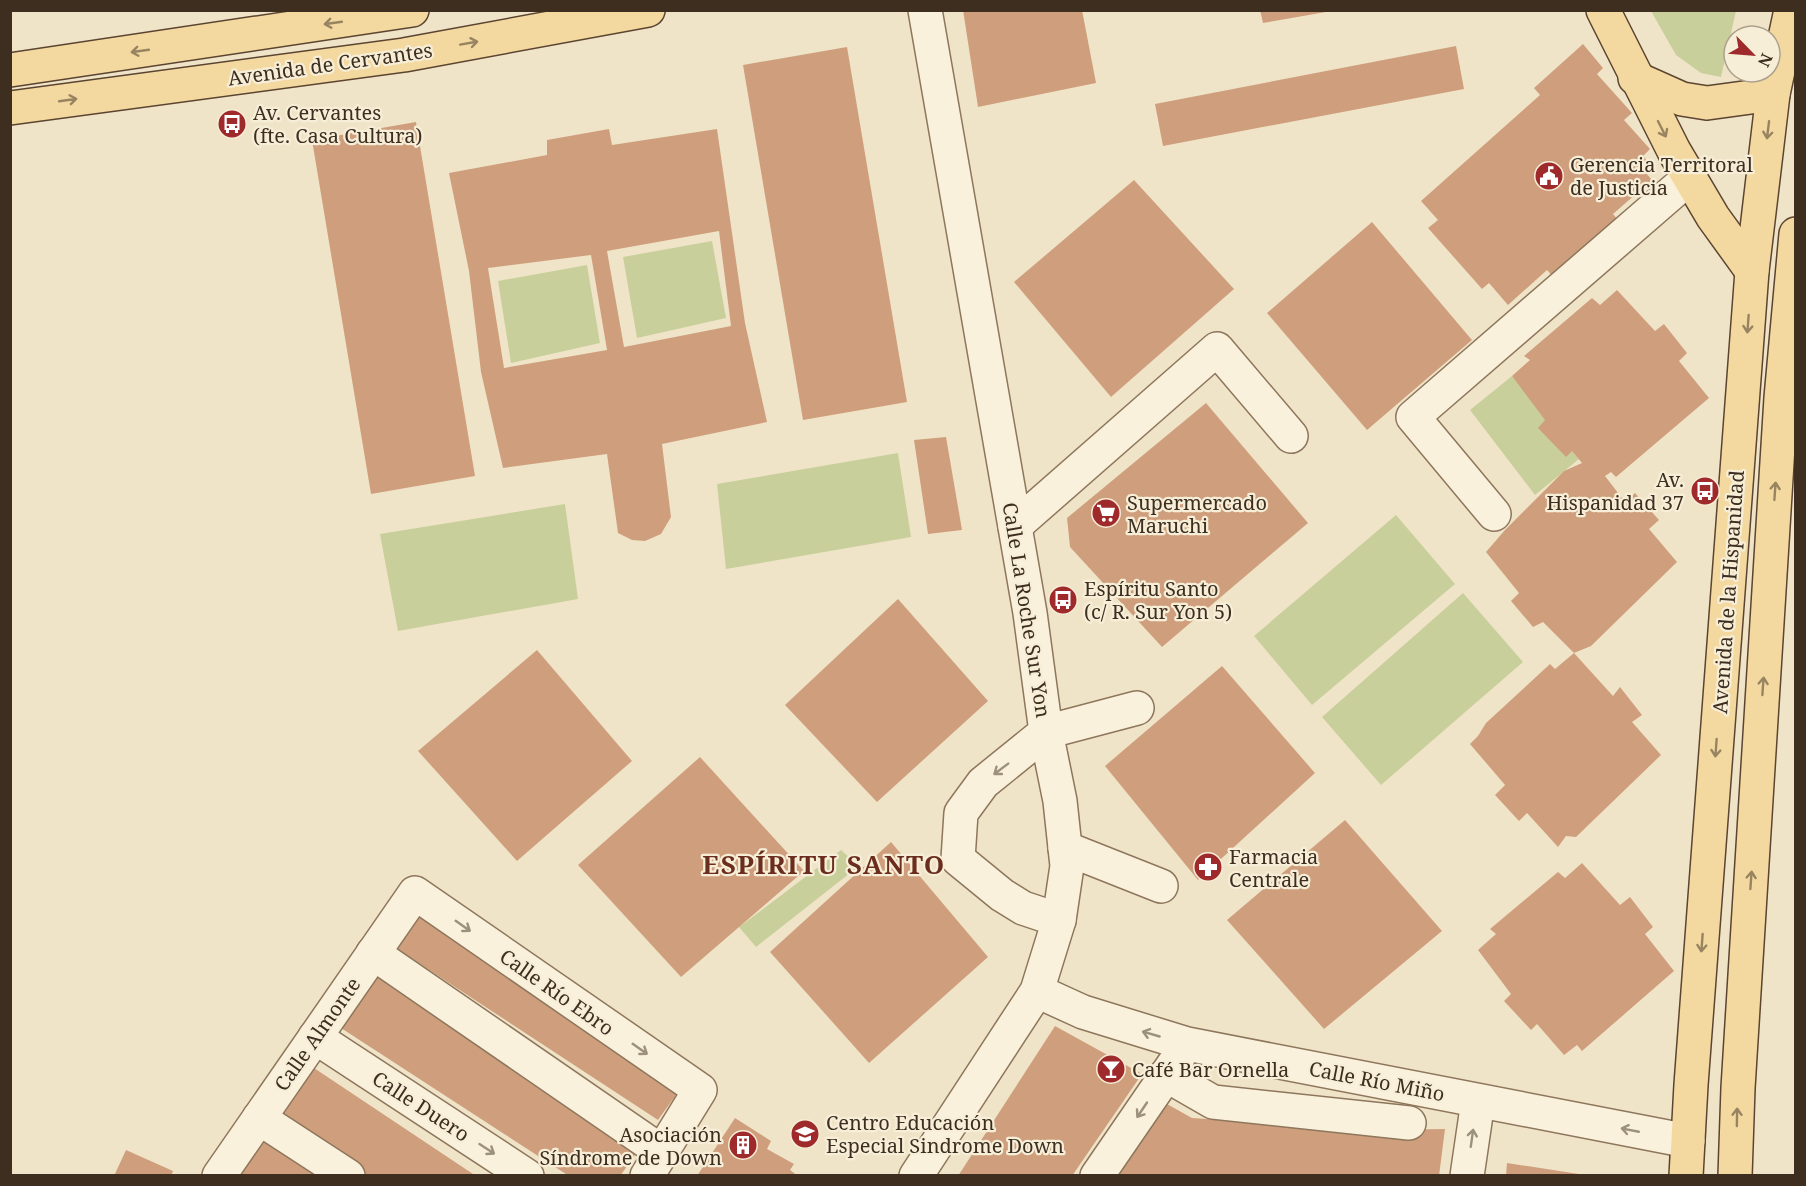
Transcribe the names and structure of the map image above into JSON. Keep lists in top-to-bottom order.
{
  "streets": {
    "main road": ["Avenida de Cervantes", "Avenida de la Hispanidad"],
    "street": [
      "Calle La Roche Sur Yon",
      "Calle Río Ebro",
      "Calle Almonte",
      "Calle Río Miño",
      "Calle Duero"
    ]
  },
  "crossings": [
    ["Avenida de la Hispanidad", "Calle Río Miño"],
    ["Calle La Roche Sur Yon", "Calle Río Miño"],
    ["Calle Río Ebro", "Calle Almonte"],
    ["Calle Almonte", "Calle Duero"]
  ],
  "one_way": ["Calle Río Miño"],
  "districts": ["ESPÍRITU SANTO"],
  "places": {
    "bus stop": ["Av. Cervantes (fte. Casa Cultura)", "Av. Hispanidad 37", "Espíritu Santo (c/ R. Sur Yon 5)"],
    "public building": ["Gerencia Territoral de Justicia"],
    "supermarket": ["Supermercado Maruchi"],
    "pharmacy": ["Farmacia Centrale"],
    "bar": ["Café Bar Ornella"],
    "school or university": ["Centro Educación Especial Sindrome Down"],
    "building": ["Asociación Síndrome de Down"]
  },
  "north": "bottom right"
}
